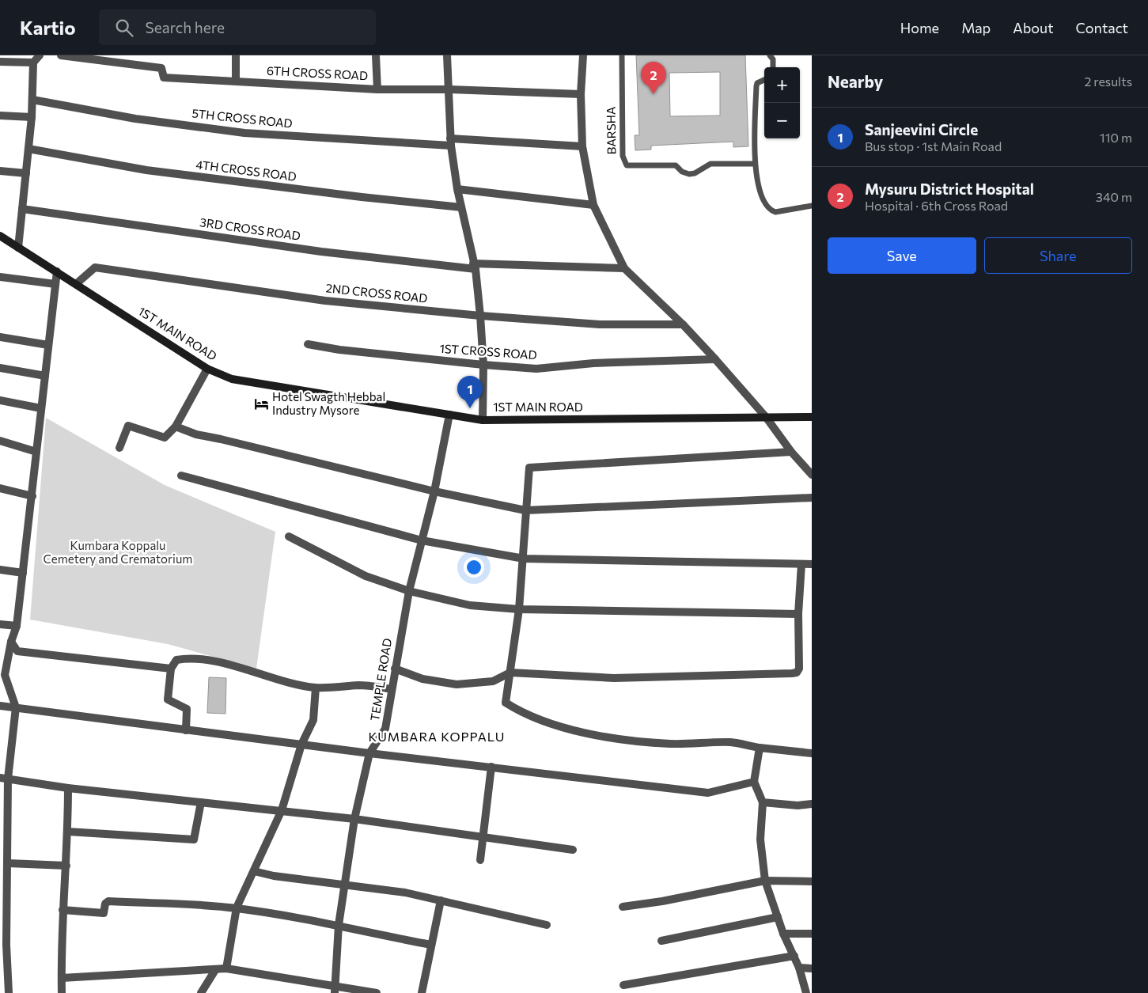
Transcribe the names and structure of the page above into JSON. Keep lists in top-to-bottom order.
{
  "streets": {
    "street": [
      "6TH CROSS ROAD",
      "5TH CROSS ROAD",
      "4TH CROSS ROAD",
      "3RD CROSS ROAD",
      "2ND CROSS ROAD",
      "1ST MAIN ROAD",
      "1ST CROSS ROAD",
      "TEMPLE ROAD"
    ],
    "lane": ["BARSHA"]
  },
  "crossings": [
    ["2ND CROSS ROAD", "1ST MAIN ROAD"],
    ["1ST MAIN ROAD", "TEMPLE ROAD"]
  ],
  "districts": ["KUMBARA KOPPALU"],
  "parks": ["Kumbara Koppalu Cemetery and Crematorium"],
  "places": {
    "hotel": ["Hotel Swagth Hebbal Industry Mysore"]
  },
  "page": {
    "header": "Kartio",
    "search": "Search here",
    "nav": [
      "Home",
      "Map",
      "About",
      "Contact"
    ],
    "heading": ["Nearby", "2 results"],
    "pins": ["2", "1"],
    "map_buttons": ["+", "−"],
    "list": [
      {
        "mark": "1",
        "name": "Sanjeevini Circle",
        "note": "Bus stop · 1st Main Road",
        "value": "110 m"
      },
      {
        "mark": "2",
        "name": "Mysuru District Hospital",
        "note": "Hospital · 6th Cross Road",
        "value": "340 m"
      }
    ],
    "buttons": ["Save", "Share"]
  }
}
